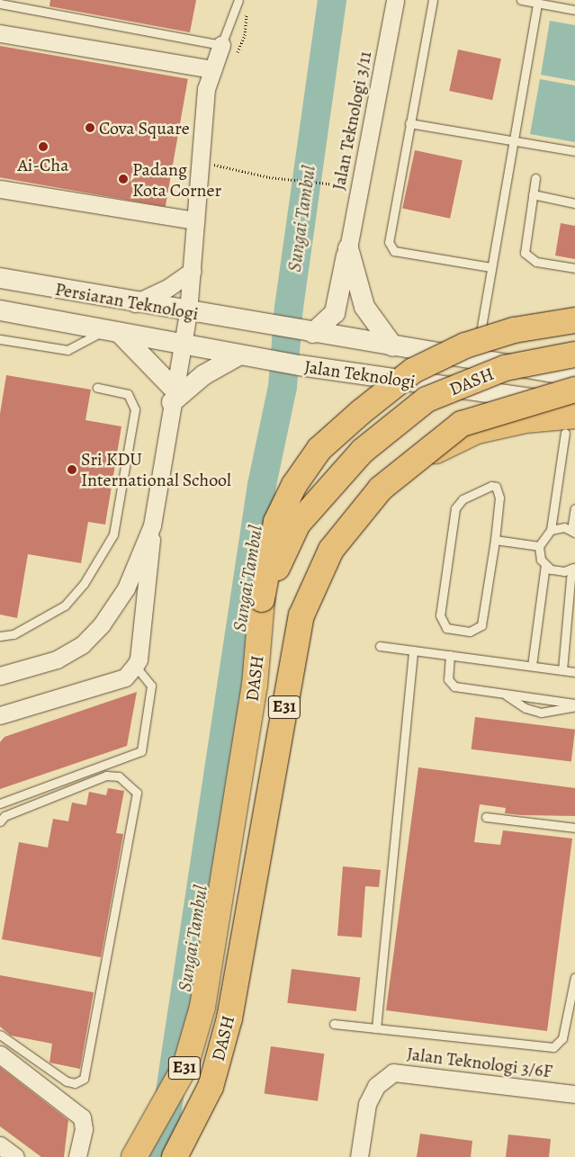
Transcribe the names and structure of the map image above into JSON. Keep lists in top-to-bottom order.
{
  "streets": {
    "highway": ["DASH", "E31"],
    "street": [
      "Jalan Teknologi 3/11",
      "Persiaran Teknologi",
      "Jalan Teknologi",
      "Jalan Teknologi 3/6F"
    ]
  },
  "crossings": [
    ["Persiaran Teknologi", "Jalan Teknologi"]
  ],
  "water": ["Sungai Tambul"],
  "places": [
    "Cova Square",
    "Ai-Cha",
    "Padang Kota Corner",
    "Sri KDU International School"
  ]
}
